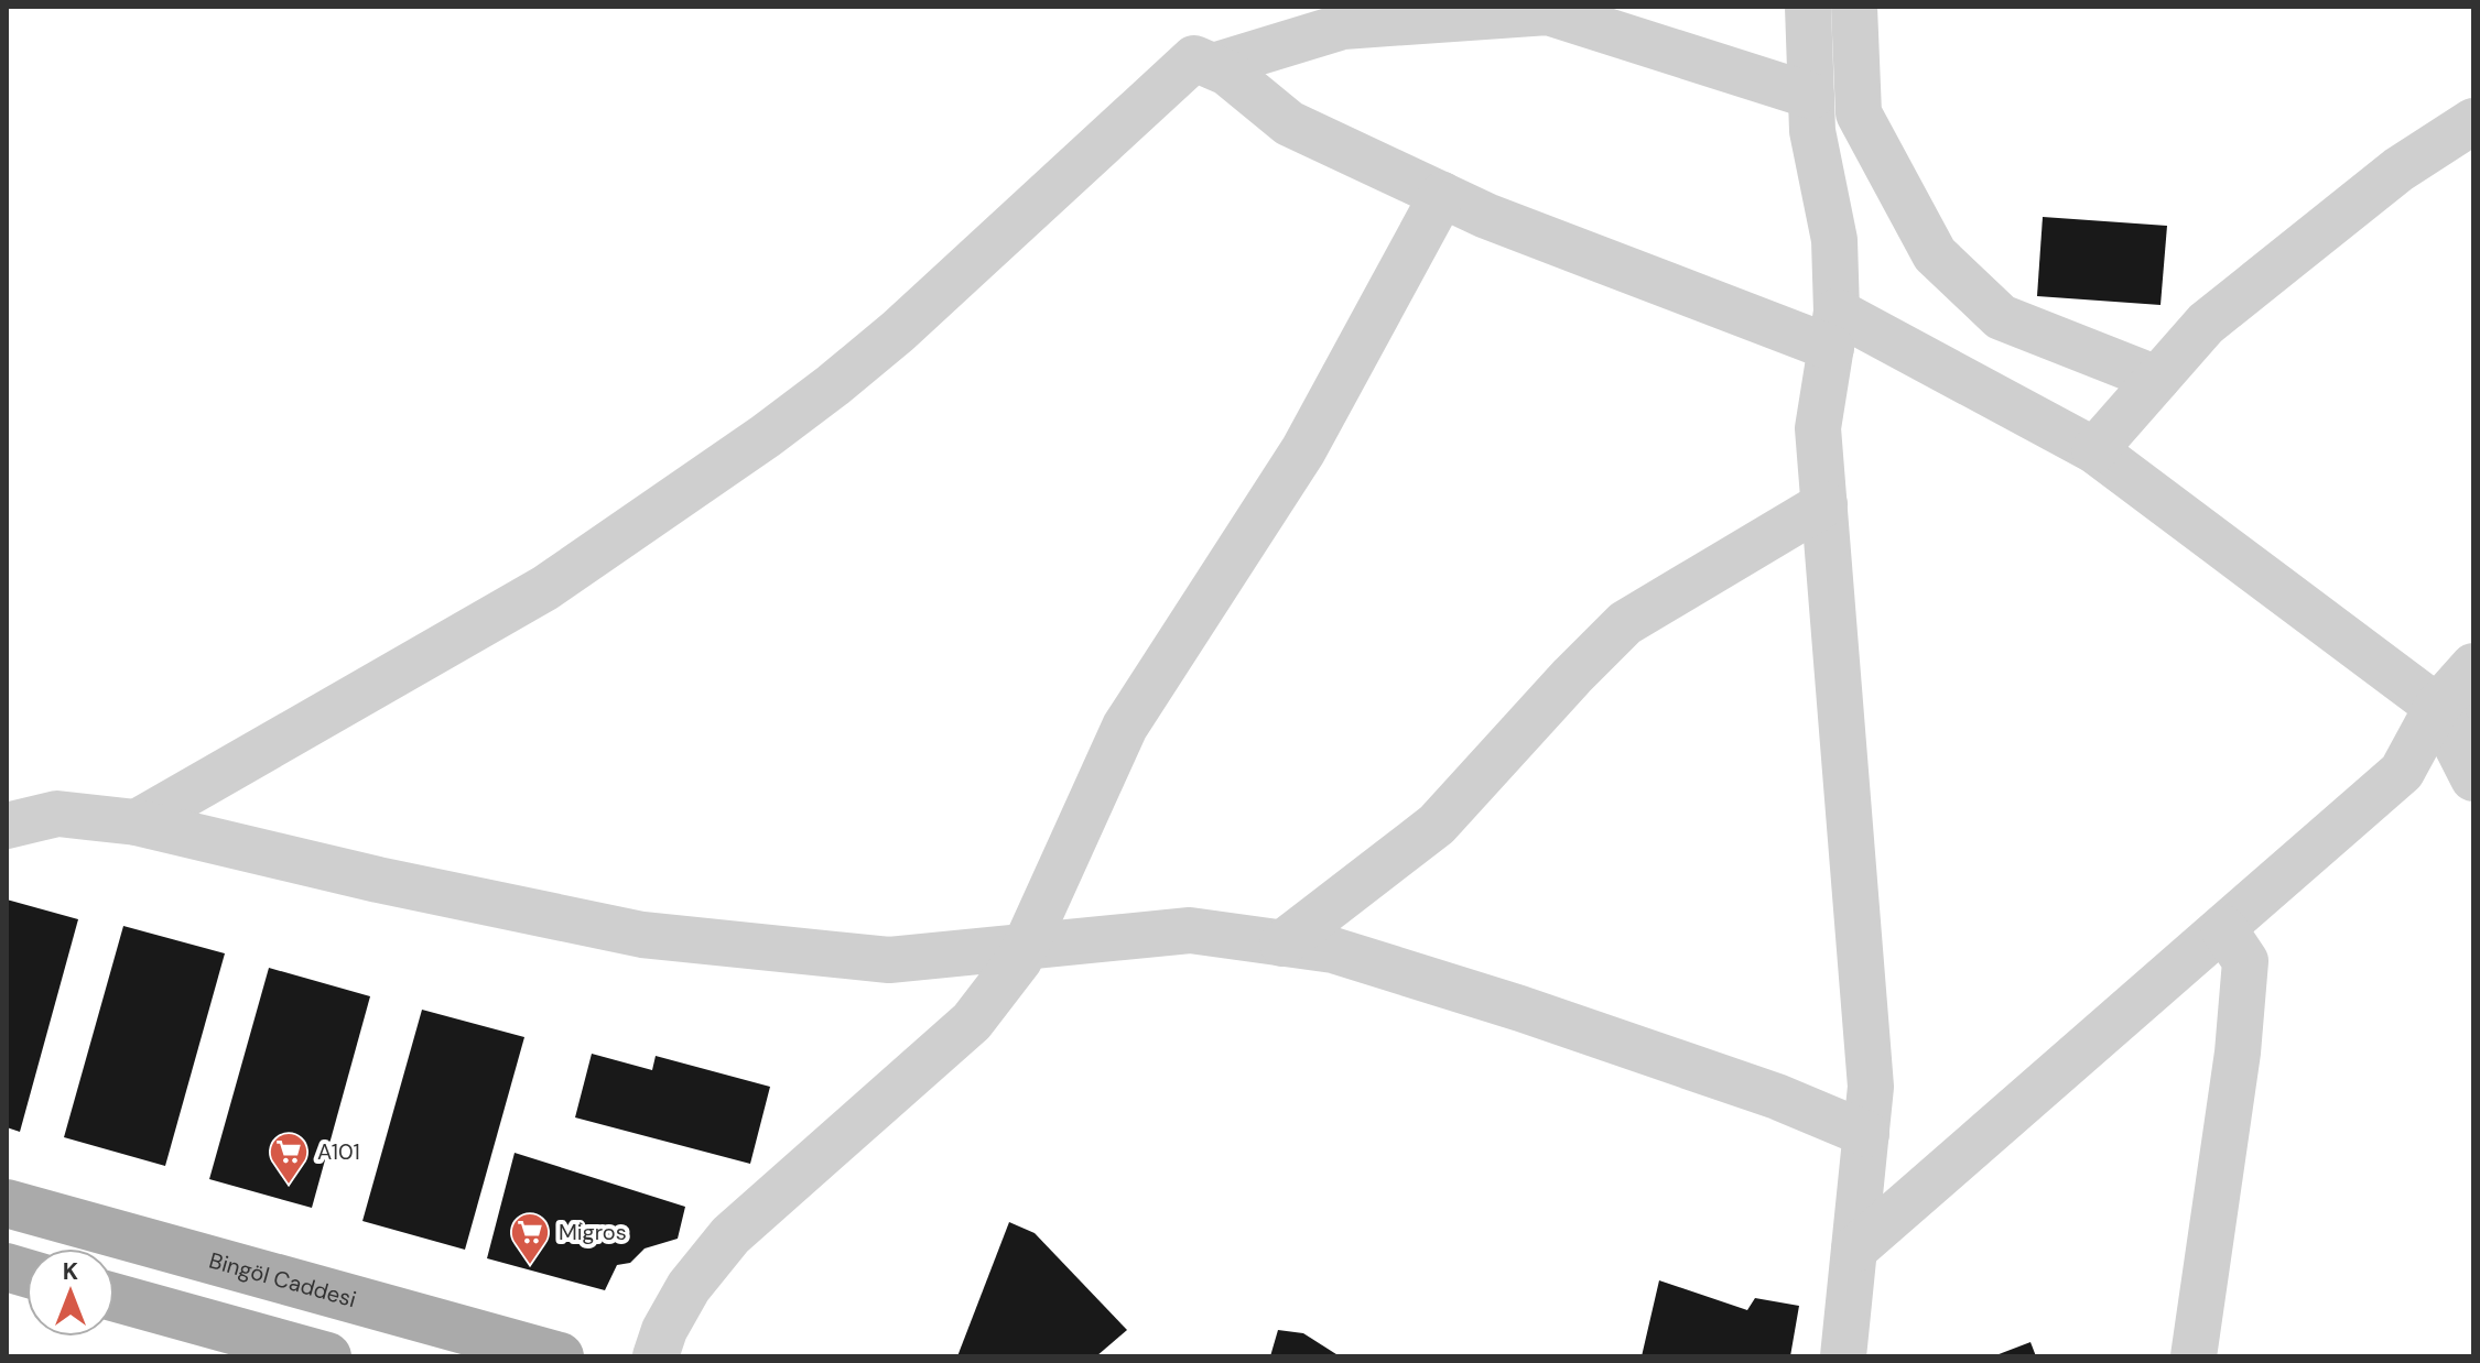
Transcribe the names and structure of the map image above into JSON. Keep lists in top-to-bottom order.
{
  "streets": {
    "main road": ["Bingöl Caddesi"]
  },
  "places": {
    "supermarket": ["A101", "Migros"]
  },
  "north": "top"
}
